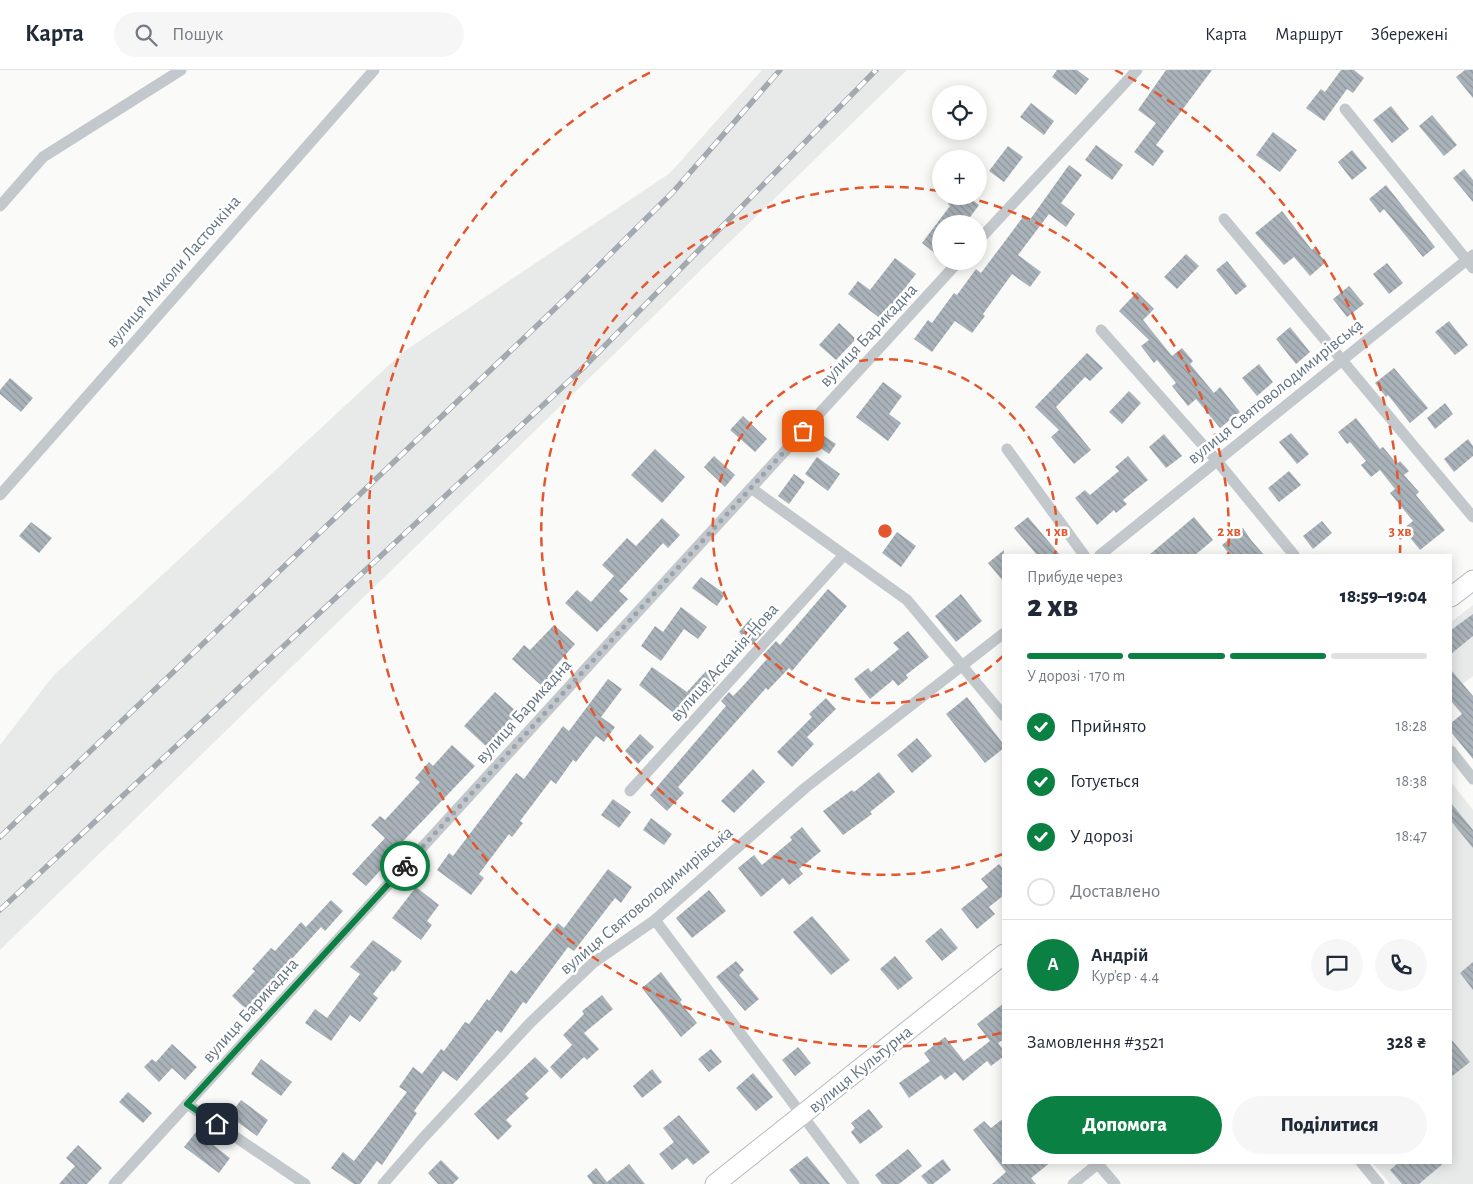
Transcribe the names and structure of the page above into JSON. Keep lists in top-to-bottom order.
{
  "streets": {
    "main road": ["вулиця Культурна"],
    "street": [
      "вулиця Миколи Ласточкіна",
      "вулиця Барикадна",
      "вулиця Святоволодимирівська",
      "вулиця Асканія-Нова"
    ]
  },
  "page": {
    "header": "Карта",
    "search": "Пошук",
    "nav": ["Карта", "Маршрут", "Збережені"],
    "map_buttons": ["+", "−"],
    "heading": ["2 хв", "Прибуде через", "18:59–19:04"],
    "panel": [
      "Андрій",
      "Кур’єр · 4.4",
      "Замовлення #3521",
      "328 ₴"
    ],
    "bar": "У дорозі · 170 m",
    "list": [
      ["Прийнято", "18:28"],
      ["Готується", "18:38"],
      ["У дорозі", "18:47"],
      "Доставлено"
    ],
    "round": "А",
    "buttons": ["Допомога", "Поділитися"]
  },
  "rings": ["1 хв", "2 хв", "3 хв"]
}
